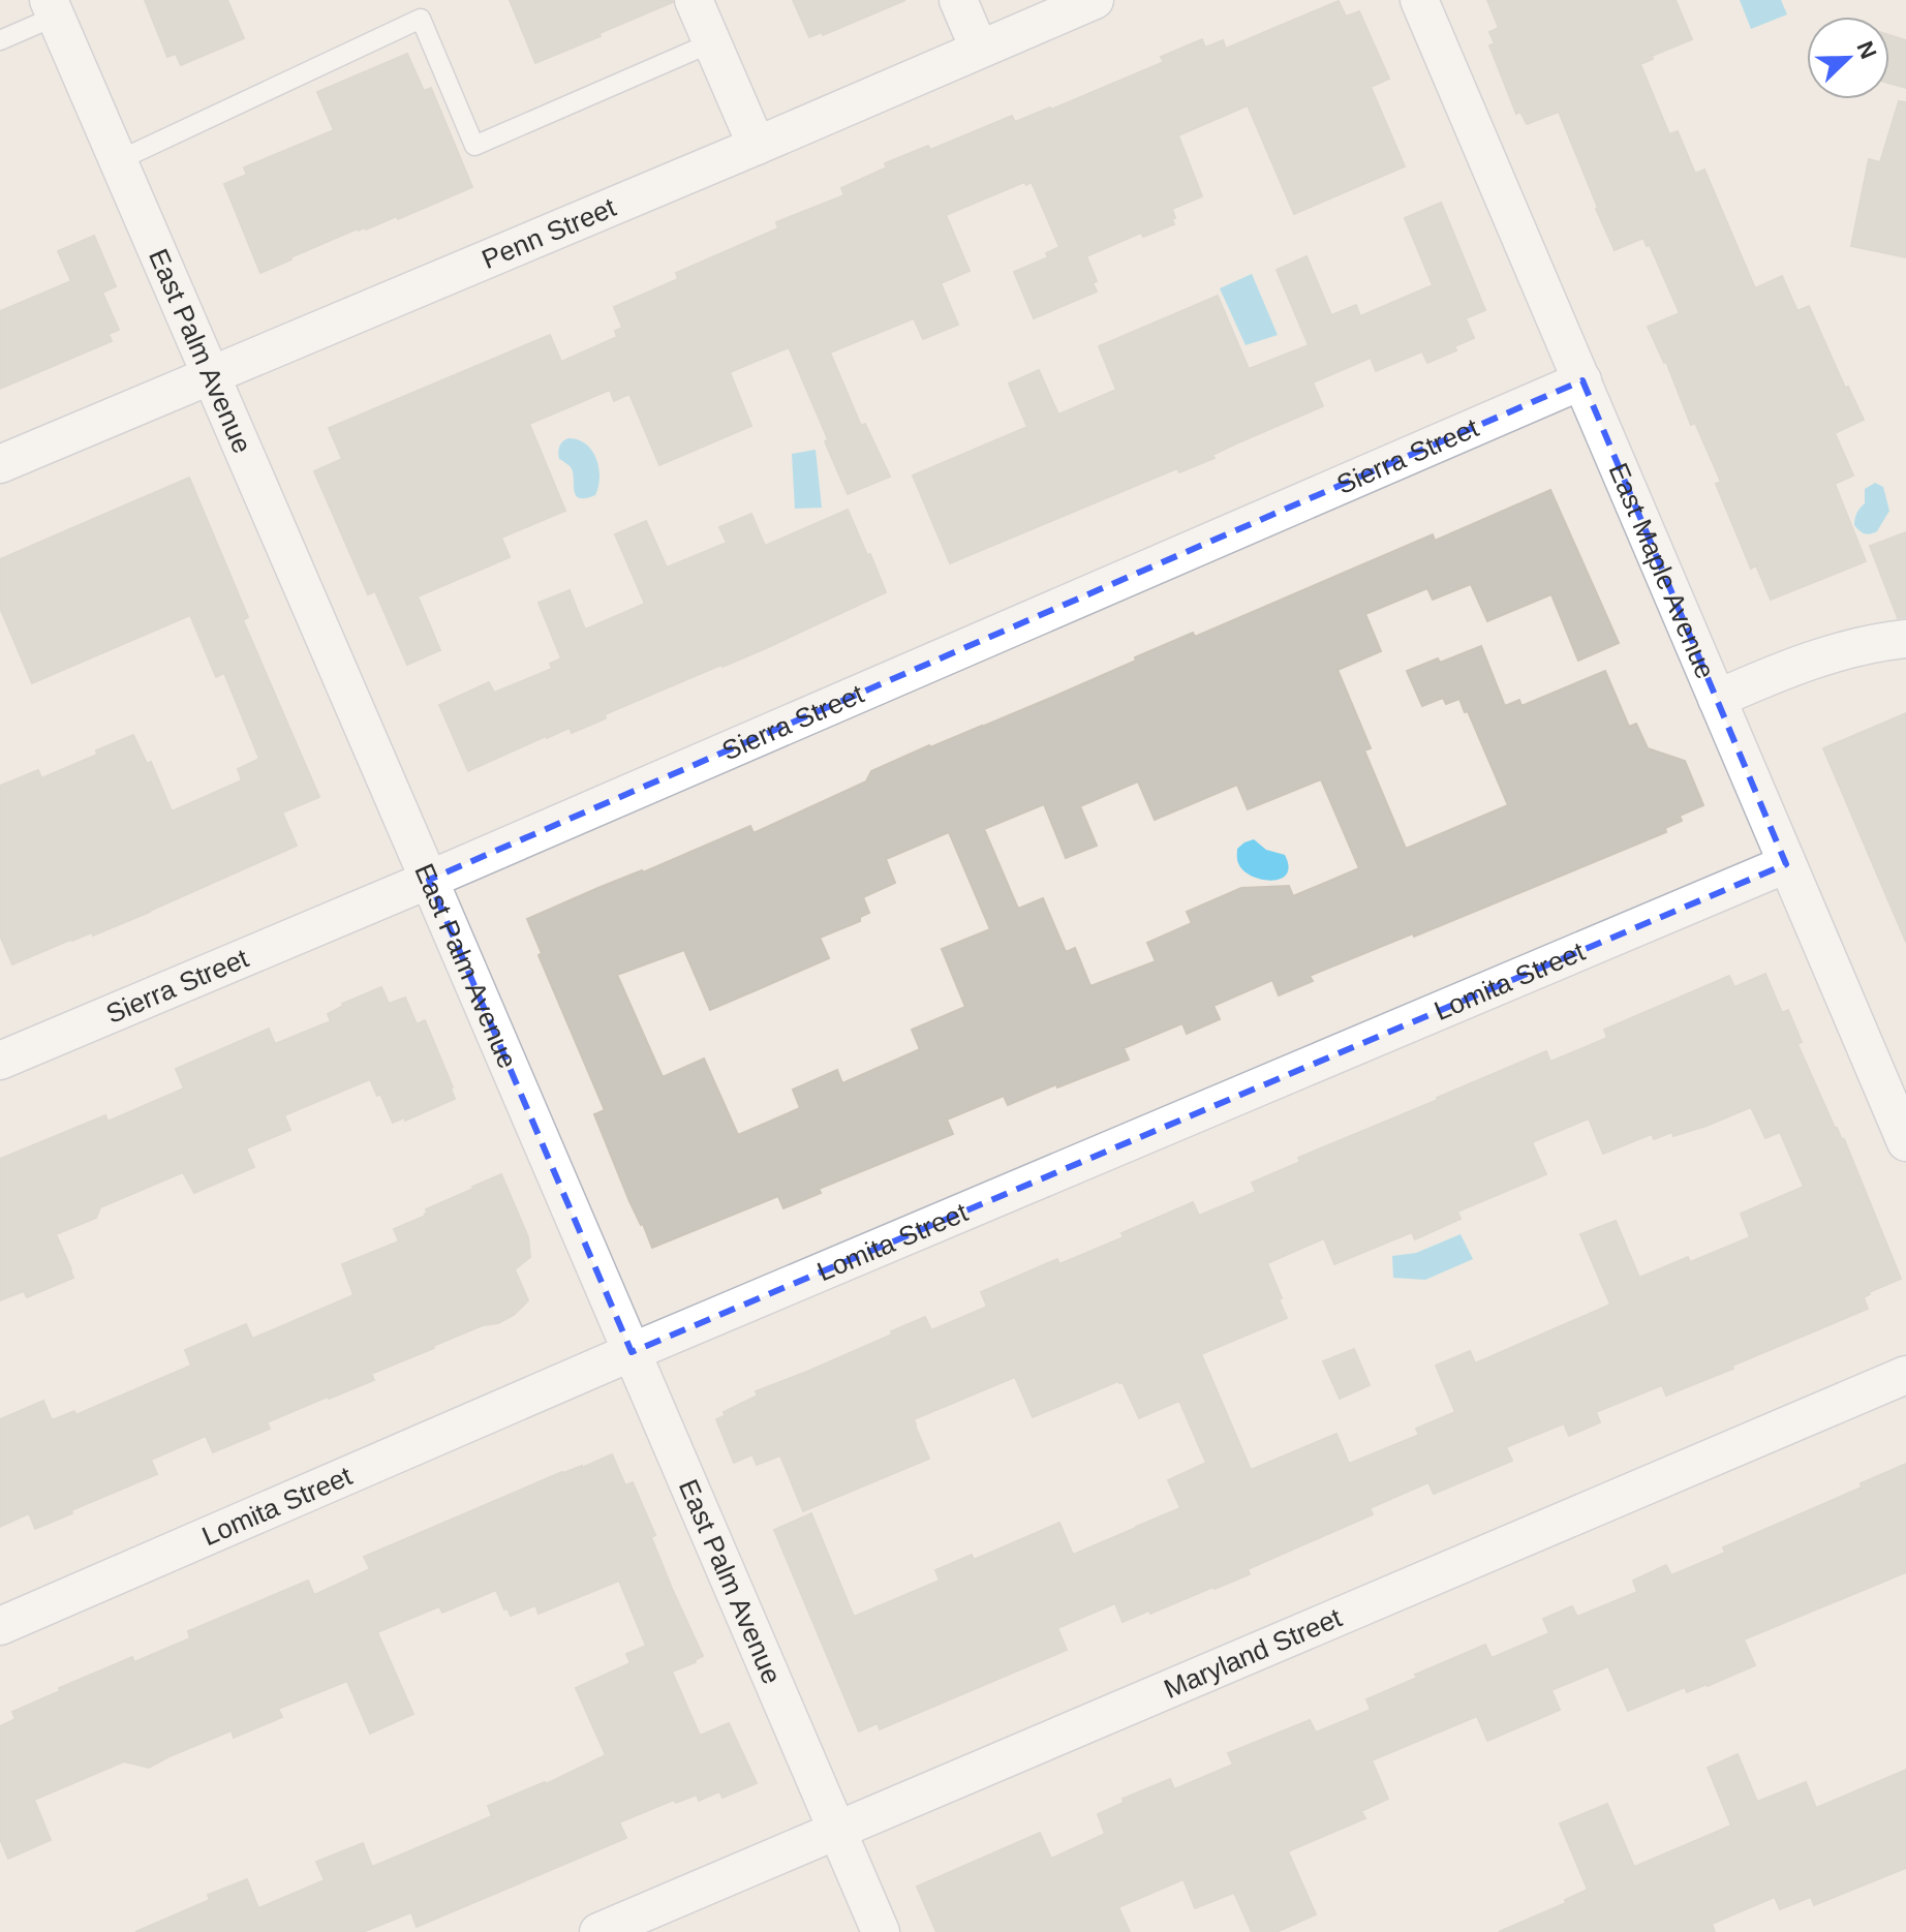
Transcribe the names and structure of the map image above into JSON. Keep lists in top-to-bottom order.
{
  "streets": {
    "street": [
      "Penn Street",
      "East Palm Avenue",
      "Sierra Street",
      "East Maple Avenue",
      "Lomita Street",
      "Maryland Street"
    ]
  },
  "crossings": [
    ["Penn Street", "East Palm Avenue"],
    ["East Palm Avenue", "Sierra Street"],
    ["East Palm Avenue", "Lomita Street"],
    ["East Palm Avenue", "Maryland Street"],
    ["Sierra Street", "East Maple Avenue"],
    ["East Maple Avenue", "Lomita Street"]
  ],
  "north": "top right"
}
